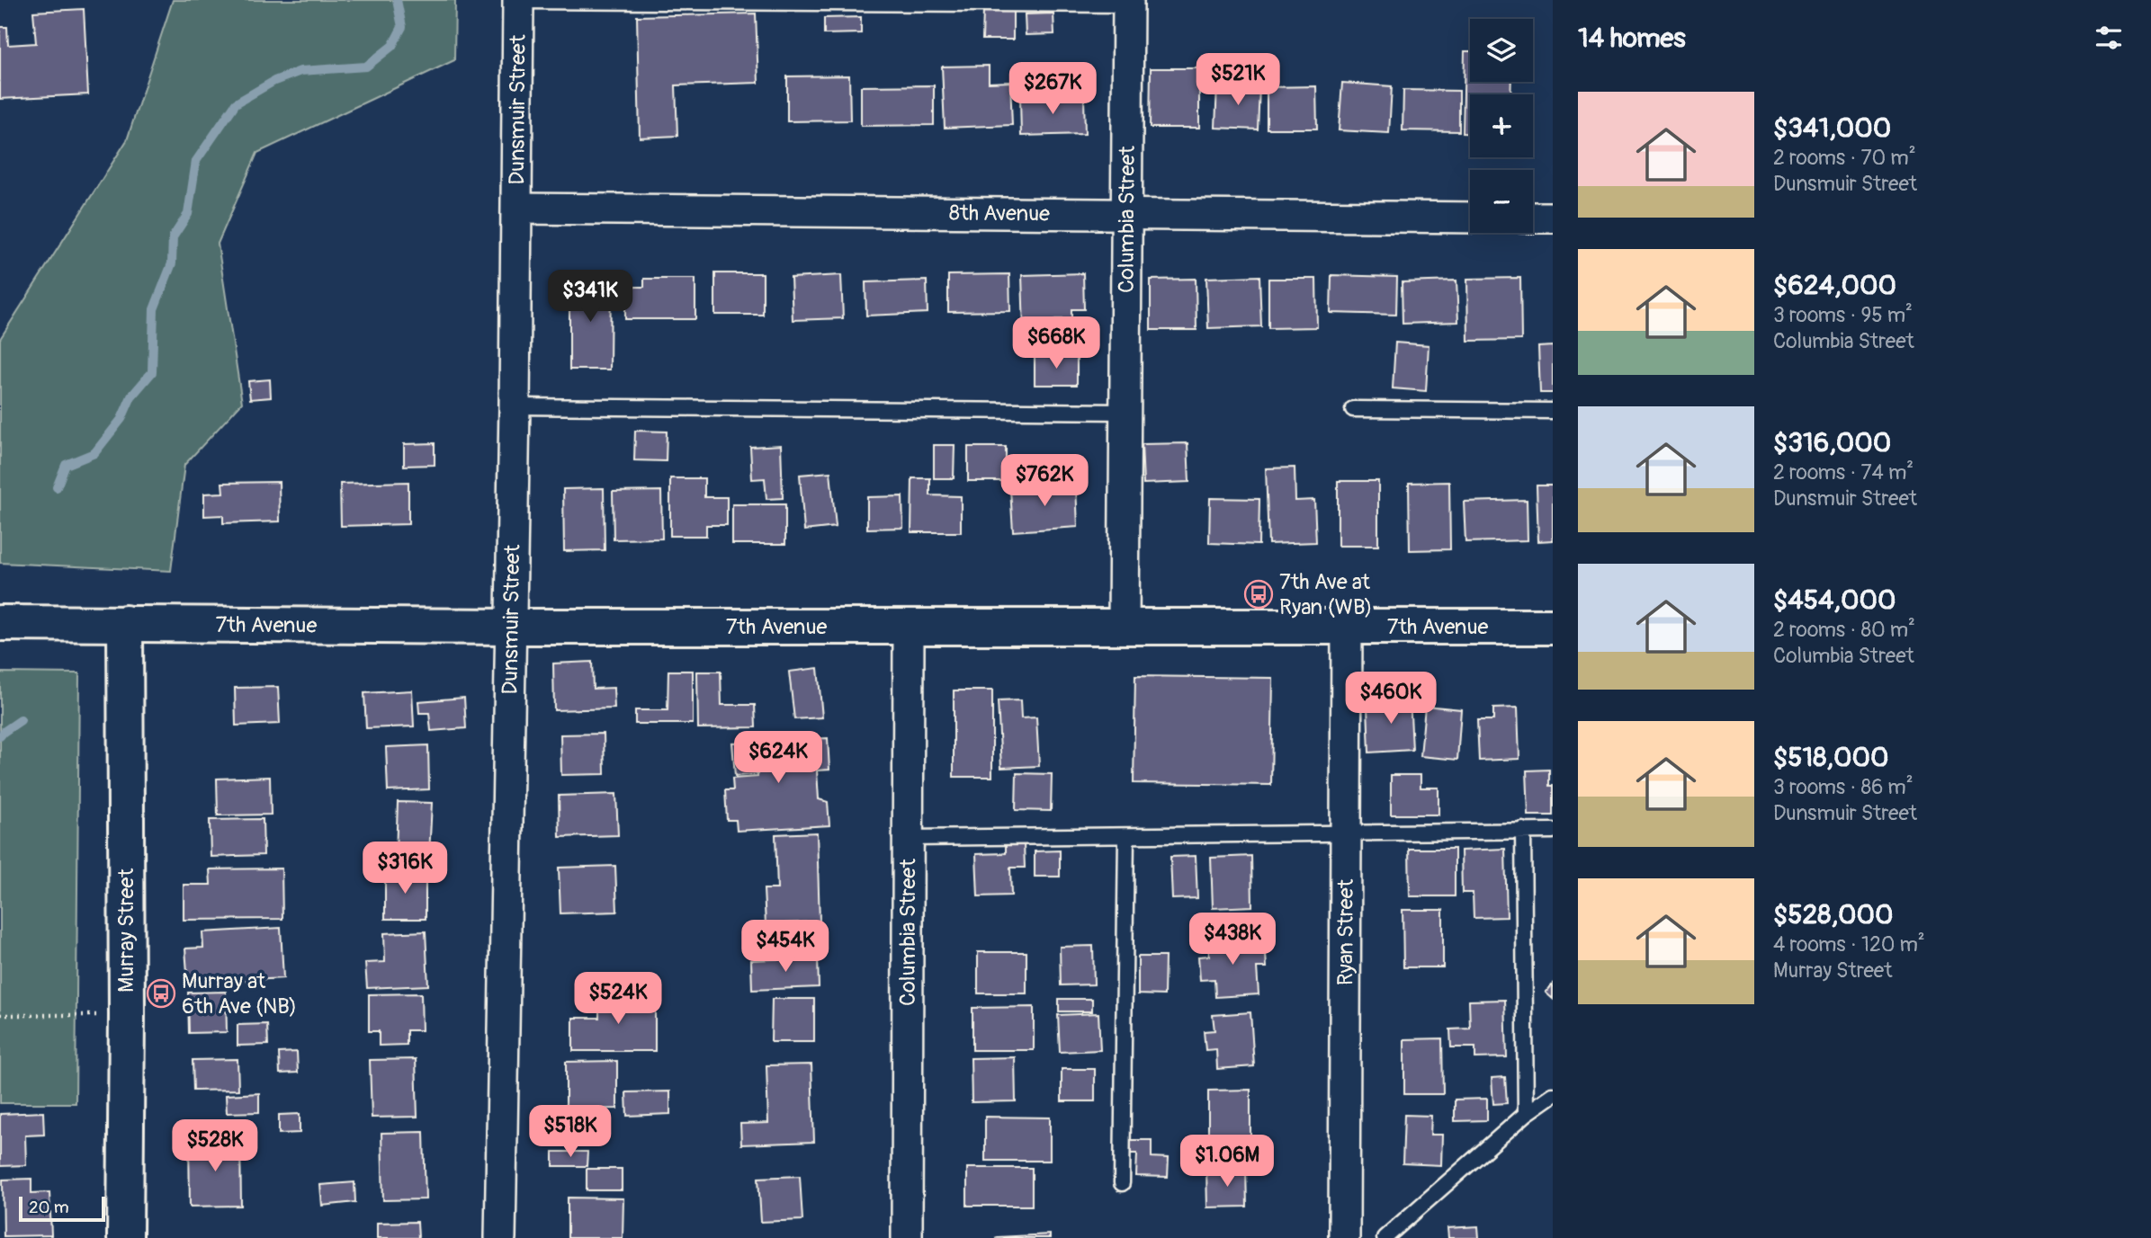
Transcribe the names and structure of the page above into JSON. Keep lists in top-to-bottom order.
{
  "streets": {
    "street": [
      "Dunsmuir Street",
      "8th Avenue",
      "Columbia Street",
      "7th Avenue",
      "Murray Street",
      "Ryan Street"
    ]
  },
  "crossings": [
    ["Dunsmuir Street", "8th Avenue"],
    ["Dunsmuir Street", "7th Avenue"],
    ["8th Avenue", "Columbia Street"],
    ["Columbia Street", "7th Avenue"],
    ["7th Avenue", "Murray Street"],
    ["7th Avenue", "Ryan Street"]
  ],
  "places": {
    "bus stop": ["7th Ave at Ryan (WB)", "Murray at 6th Ave (NB)"]
  },
  "scale_bar": "20 m",
  "page": {
    "heading": "14 homes",
    "map_buttons": ["+", "−"],
    "price": [
      "$521K",
      "$267K",
      "$341K",
      "$668K",
      "$762K",
      "$460K",
      "$624K",
      "$316K",
      "$438K",
      "$454K",
      "$524K",
      "$518K",
      "$528K",
      "$1.06M"
    ],
    "list": [
      {
        "name": "$341,000",
        "note": "2 rooms · 70 m² · Dunsmuir Street"
      },
      {
        "name": "$624,000",
        "note": "3 rooms · 95 m² · Columbia Street"
      },
      {
        "name": "$316,000",
        "note": "2 rooms · 74 m² · Dunsmuir Street"
      },
      {
        "name": "$454,000",
        "note": "2 rooms · 80 m² · Columbia Street"
      },
      {
        "name": "$518,000",
        "note": "3 rooms · 86 m² · Dunsmuir Street"
      },
      {
        "name": "$528,000",
        "note": "4 rooms · 120 m² · Murray Street"
      }
    ],
    "scale": "20 m"
  }
}
